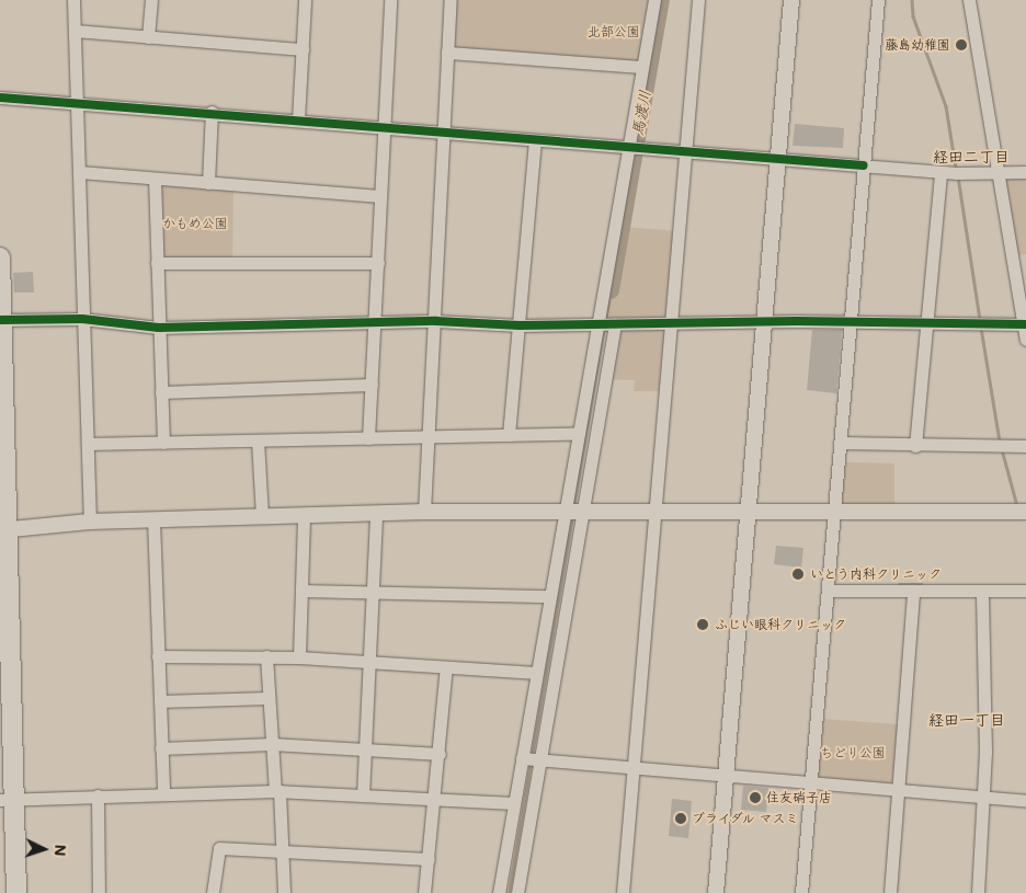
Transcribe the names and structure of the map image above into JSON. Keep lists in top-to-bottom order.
{
  "districts": ["経田二丁目", "経田一丁目"],
  "water": ["馬渡川"],
  "parks": ["北部公園", "かもめ公園", "ちどり公園"],
  "places": [
    "藤島幼稚園",
    "いとう内科クリニック",
    "ふじい眼科クリニック",
    "住友硝子店",
    "ブライダル マスミ"
  ],
  "north": "right"
}
